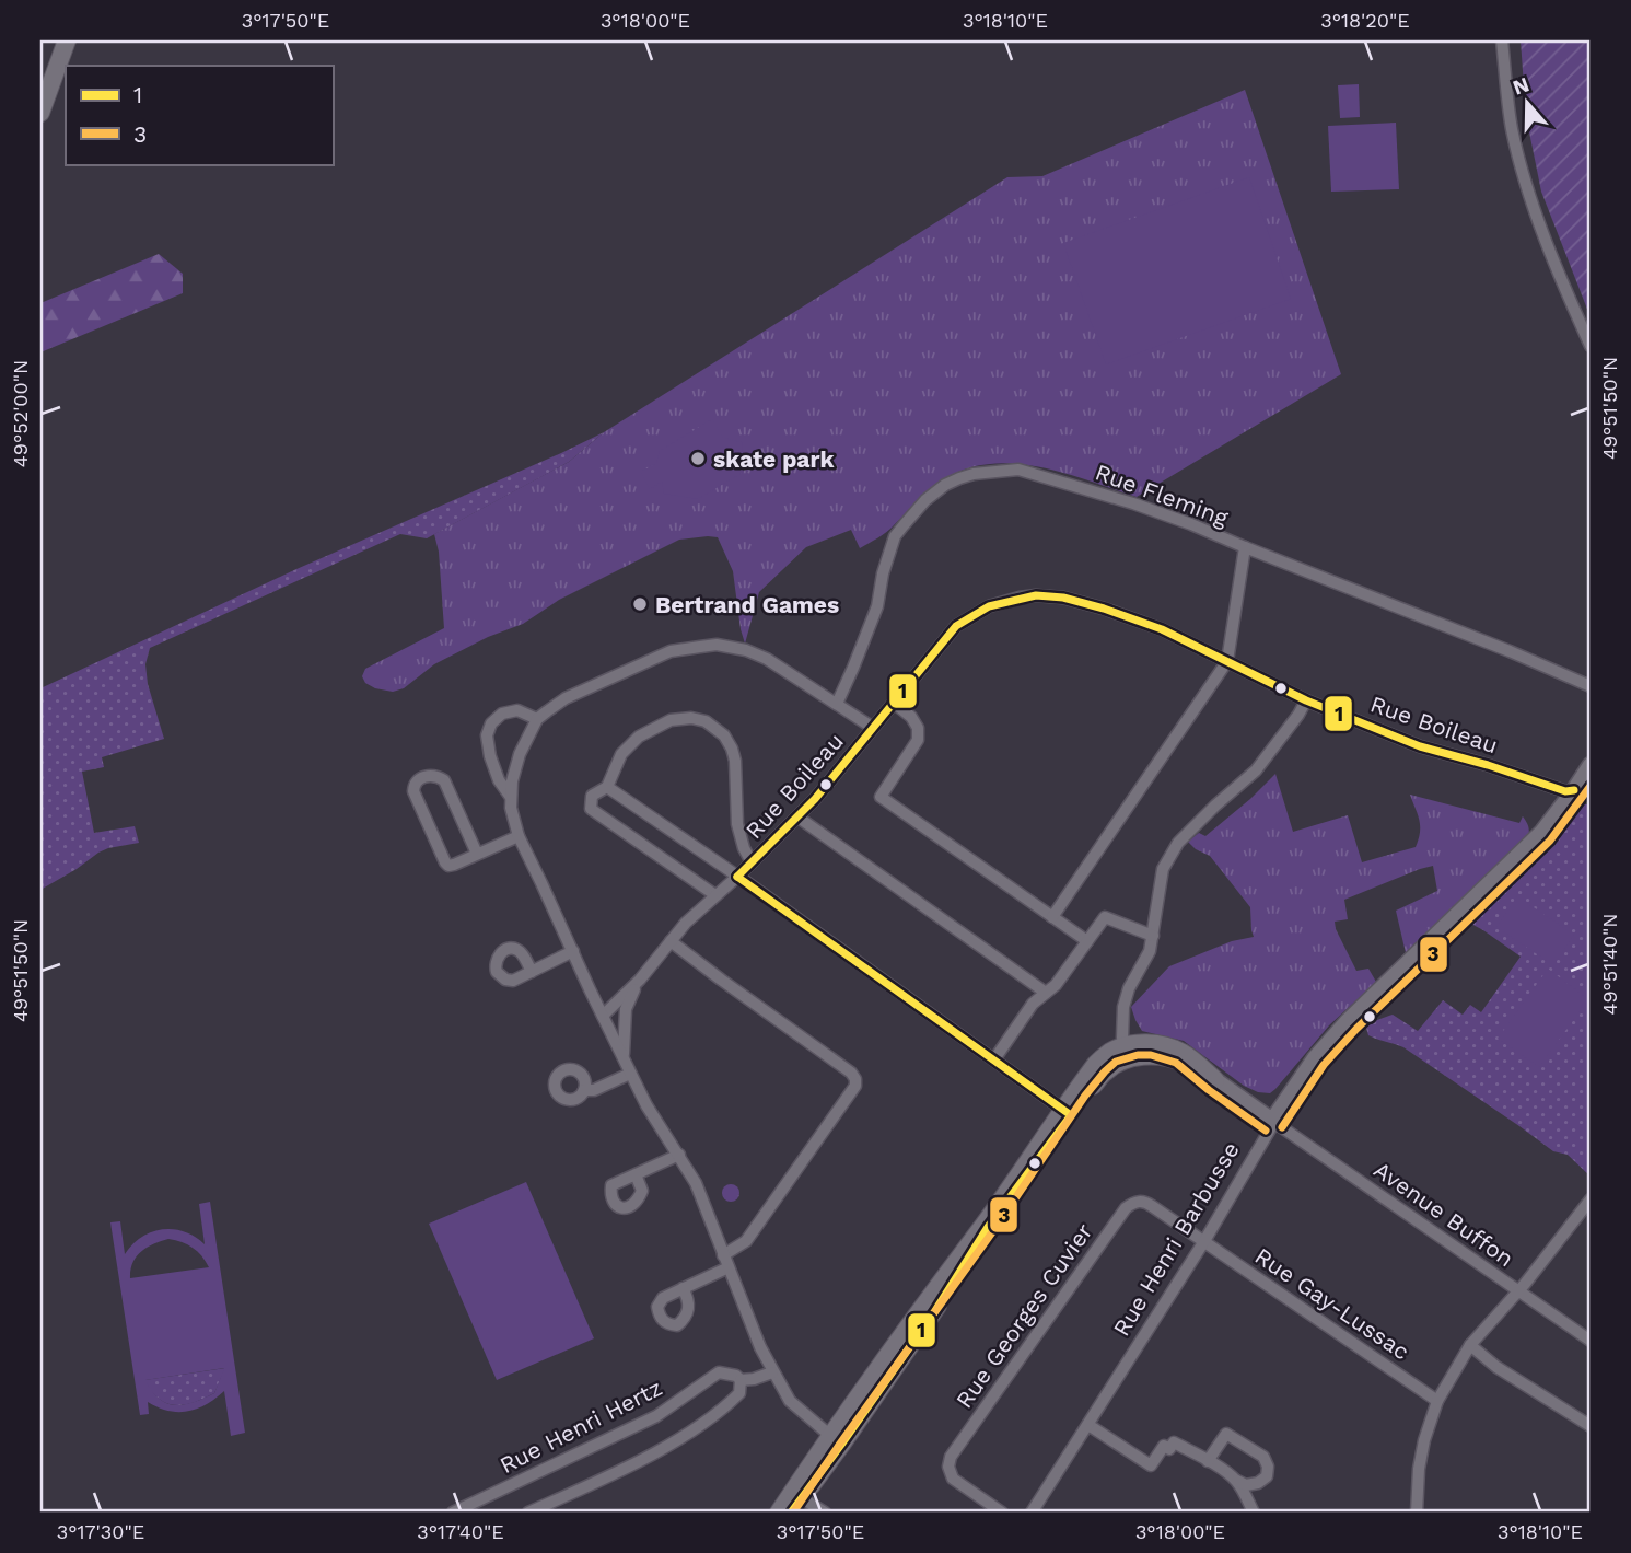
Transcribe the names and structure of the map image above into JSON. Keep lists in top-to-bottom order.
{
  "streets": {
    "street": [
      "Rue Fleming",
      "Rue Boileau",
      "Avenue Buffon",
      "Rue Henri Barbusse",
      "Rue Gay-Lussac",
      "Rue Georges Cuvier",
      "Rue Henri Hertz"
    ]
  },
  "crossings": [
    ["Rue Boileau", "Rue Henri Barbusse"],
    ["Avenue Buffon", "Rue Henri Barbusse"],
    ["Rue Henri Barbusse", "Rue Gay-Lussac"],
    ["Rue Henri Barbusse", "Rue Georges Cuvier"],
    ["Rue Gay-Lussac", "Rue Georges Cuvier"]
  ],
  "places": ["skate park", "Bertrand Games"],
  "lines": ["transit line 1", "transit line 3"],
  "legend": ["1", "3"],
  "north": "top",
  "coordinates": [
    "3°17'50\"E",
    "3°18'00\"E",
    "3°18'10\"E",
    "3°18'20\"E",
    "49°51'50\"N",
    "49°52'00\"N",
    "49°51'40\"N",
    "3°17'30\"E",
    "3°17'40\"E"
  ]
}
